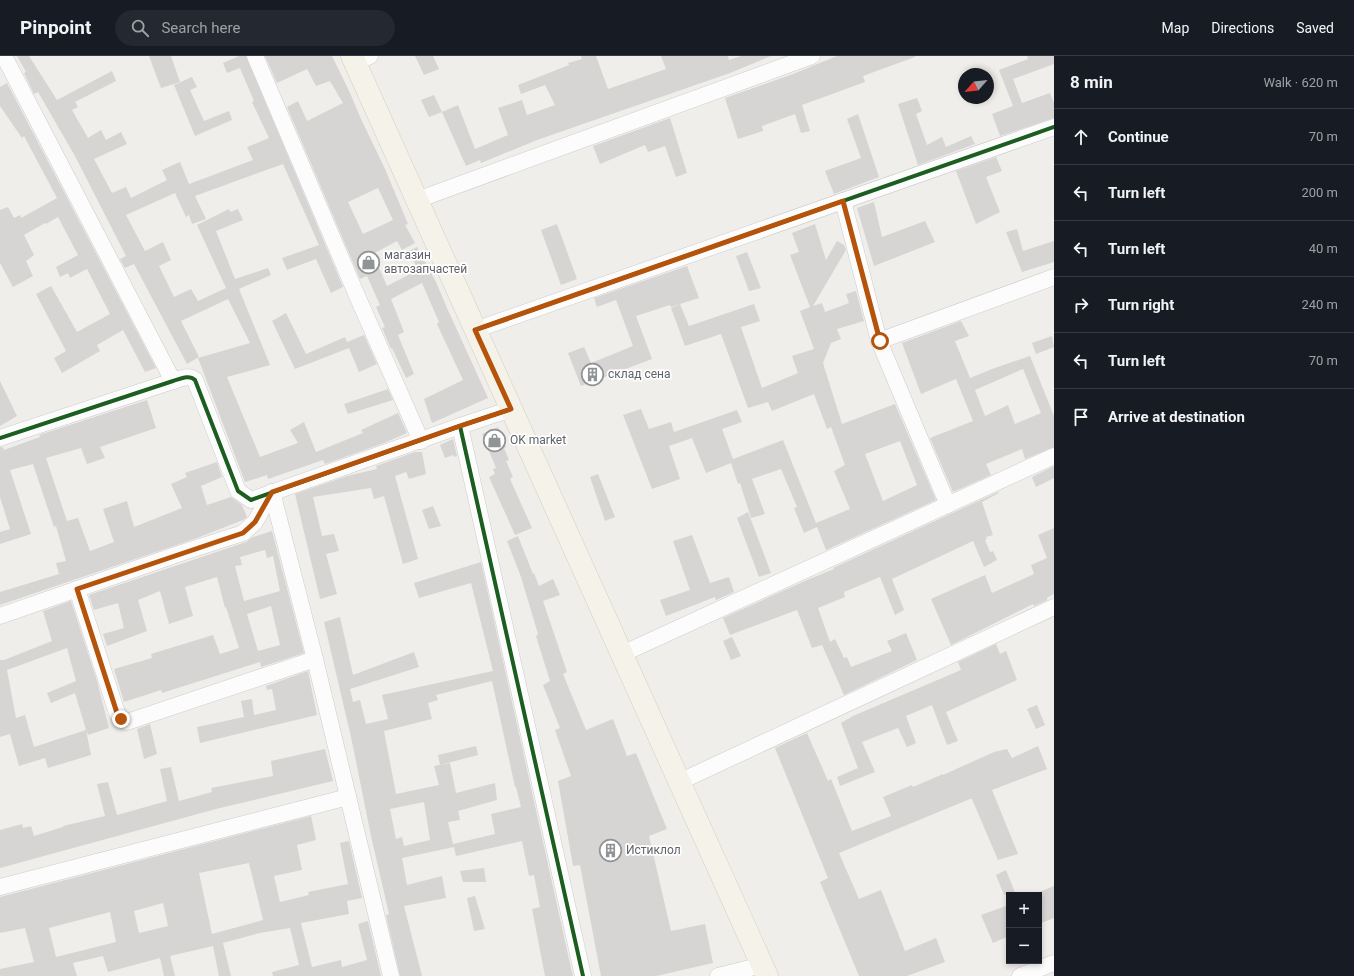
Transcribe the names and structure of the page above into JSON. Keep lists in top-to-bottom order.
{
  "places": {
    "shop": ["магазин автозапчастей", "OK market"],
    "building": ["склад сена", "Истиклол"]
  },
  "north": "bottom left",
  "page": {
    "header": "Pinpoint",
    "search": "Search here",
    "nav": ["Map", "Directions", "Saved"],
    "heading": ["8 min", "Walk · 620 m"],
    "list": [
      ["Continue", "70 m"],
      ["Turn left", "200 m"],
      ["Turn left", "40 m"],
      ["Turn right", "240 m"],
      ["Turn left", "70 m"],
      "Arrive at destination"
    ],
    "map_buttons": ["+", "−"]
  }
}
